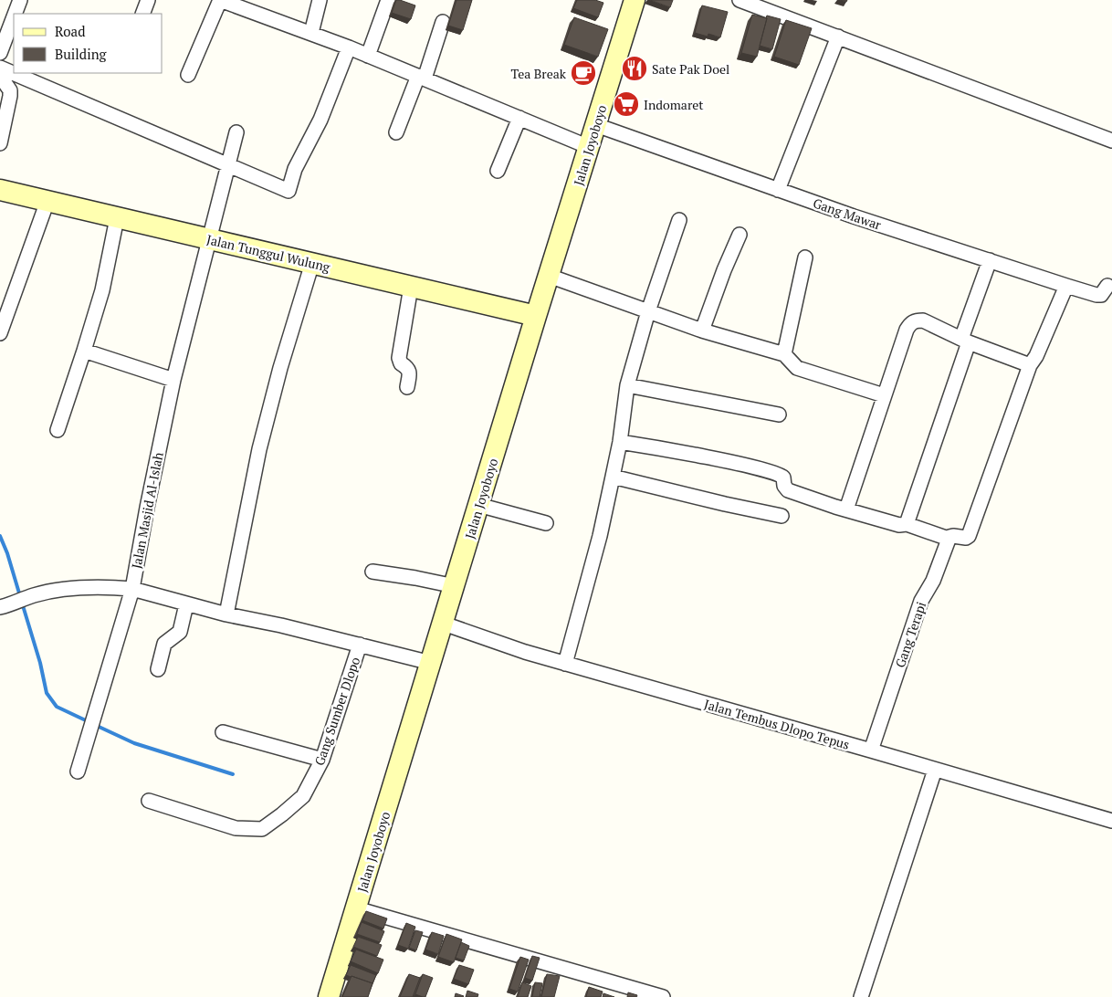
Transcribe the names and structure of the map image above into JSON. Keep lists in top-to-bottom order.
{
  "streets": {
    "main road": ["Jalan Joyoboyo", "Jalan Tunggul Wulung"],
    "street": [
      "Gang Mawar",
      "Jalan Masjid Al-Islah",
      "Gang Terapi",
      "Gang Sumber Dlopo",
      "Jalan Tembus Dlopo Tepus"
    ]
  },
  "crossings": [
    ["Jalan Joyoboyo", "Gang Mawar"],
    ["Jalan Joyoboyo", "Jalan Tunggul Wulung"],
    ["Jalan Joyoboyo", "Jalan Tembus Dlopo Tepus"],
    ["Jalan Tunggul Wulung", "Jalan Masjid Al-Islah"],
    ["Gang Terapi", "Jalan Tembus Dlopo Tepus"]
  ],
  "places": {
    "restaurant": ["Sate Pak Doel"],
    "cafe": ["Tea Break"],
    "supermarket": ["Indomaret"]
  },
  "legend": ["Road", "Building"]
}
